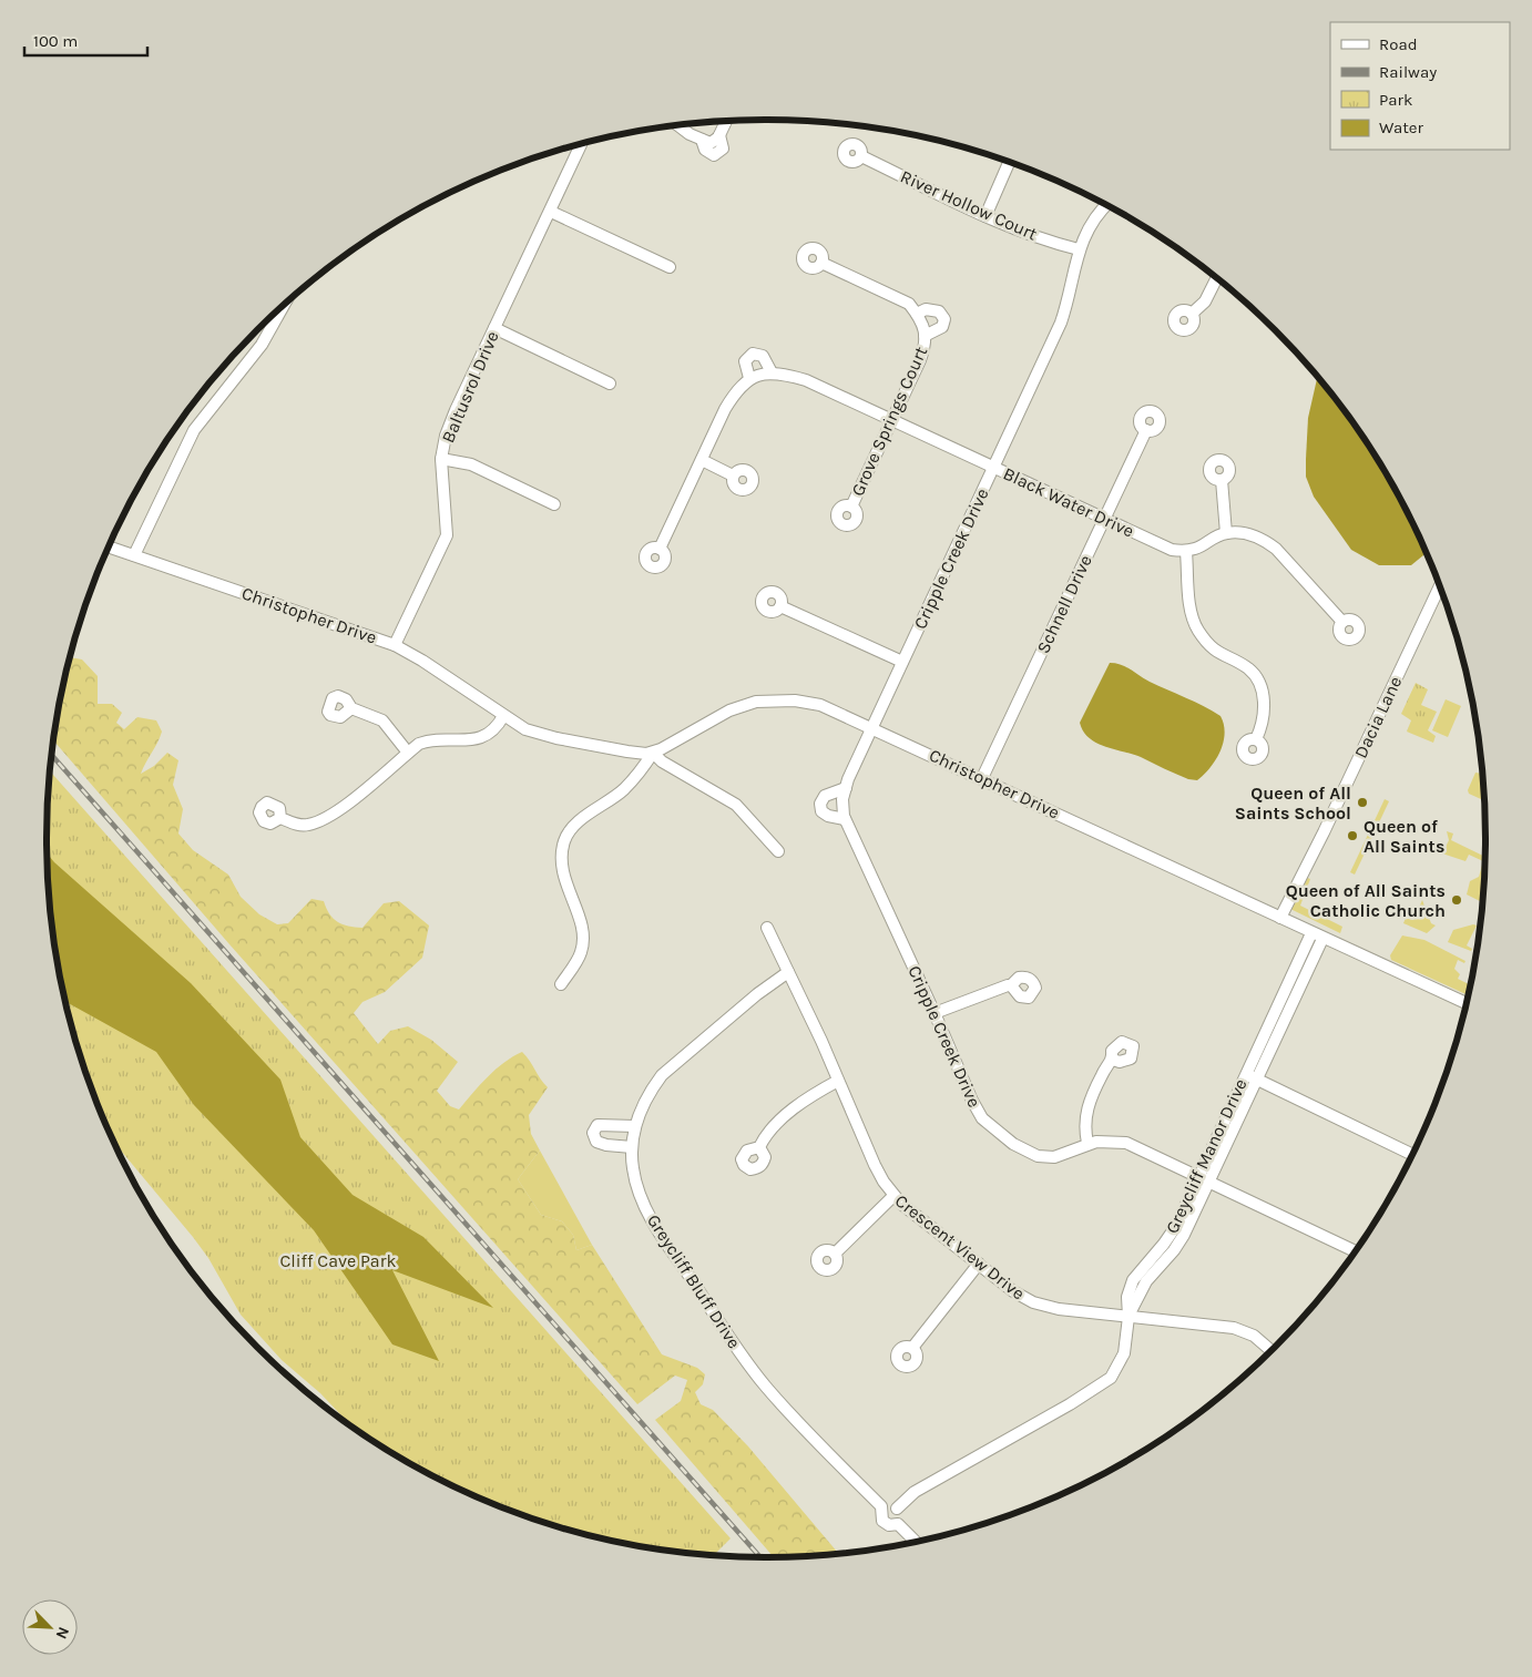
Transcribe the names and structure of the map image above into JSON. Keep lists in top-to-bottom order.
{
  "streets": {
    "street": [
      "River Hollow Court",
      "Baltusrol Drive",
      "Grove Springs Court",
      "Black Water Drive",
      "Cripple Creek Drive",
      "Schnell Drive",
      "Christopher Drive",
      "Dacia Lane",
      "Greycliff Manor Drive",
      "Crescent View Drive",
      "Greycliff Bluff Drive"
    ]
  },
  "crossings": [
    ["River Hollow Court", "Cripple Creek Drive"],
    ["Baltusrol Drive", "Christopher Drive"],
    ["Grove Springs Court", "Black Water Drive"],
    ["Black Water Drive", "Cripple Creek Drive"],
    ["Black Water Drive", "Schnell Drive"],
    ["Cripple Creek Drive", "Christopher Drive"],
    ["Cripple Creek Drive", "Greycliff Manor Drive"],
    ["Schnell Drive", "Christopher Drive"],
    ["Christopher Drive", "Dacia Lane"],
    ["Christopher Drive", "Greycliff Manor Drive"],
    ["Greycliff Manor Drive", "Crescent View Drive"],
    ["Greycliff Manor Drive", "Greycliff Bluff Drive"],
    ["Crescent View Drive", "Greycliff Bluff Drive"]
  ],
  "parks": ["Cliff Cave Park"],
  "places": ["Queen of All Saints School", "Queen of All Saints", "Queen of All Saints Catholic Church"],
  "legend": [
    "Road",
    "Railway",
    "Park",
    "Water"
  ],
  "scale_bar": "100 m",
  "north": "bottom right"
}
